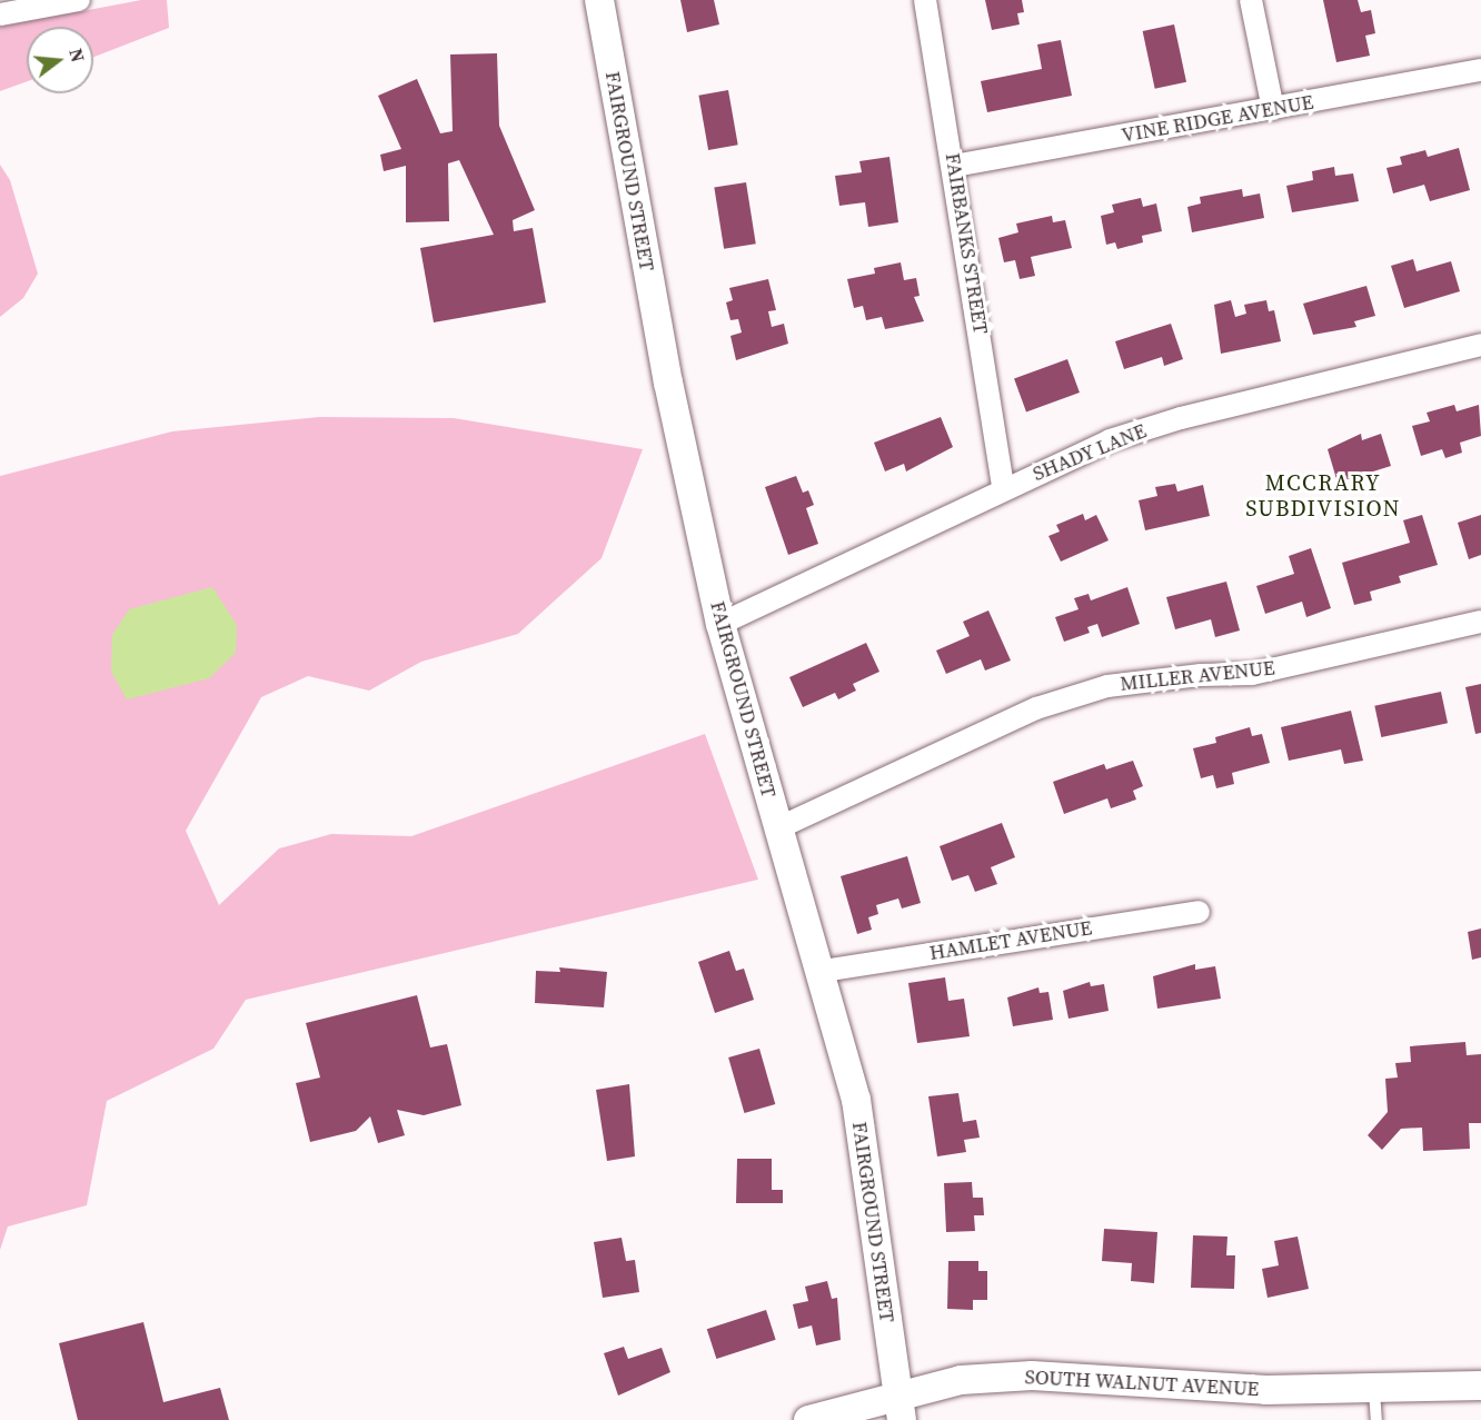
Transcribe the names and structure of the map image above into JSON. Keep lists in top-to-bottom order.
{
  "streets": {
    "street": [
      "VINE RIDGE AVENUE",
      "FAIRGROUND STREET",
      "FAIRBANKS STREET",
      "SHADY LANE",
      "MILLER AVENUE",
      "HAMLET AVENUE",
      "SOUTH WALNUT AVENUE"
    ]
  },
  "crossings": [
    ["VINE RIDGE AVENUE", "FAIRBANKS STREET"],
    ["FAIRGROUND STREET", "SHADY LANE"],
    ["FAIRGROUND STREET", "MILLER AVENUE"],
    ["FAIRGROUND STREET", "HAMLET AVENUE"],
    ["FAIRGROUND STREET", "SOUTH WALNUT AVENUE"],
    ["FAIRBANKS STREET", "SHADY LANE"]
  ],
  "districts": ["MCCRARY SUBDIVISION"],
  "north": "right"
}
